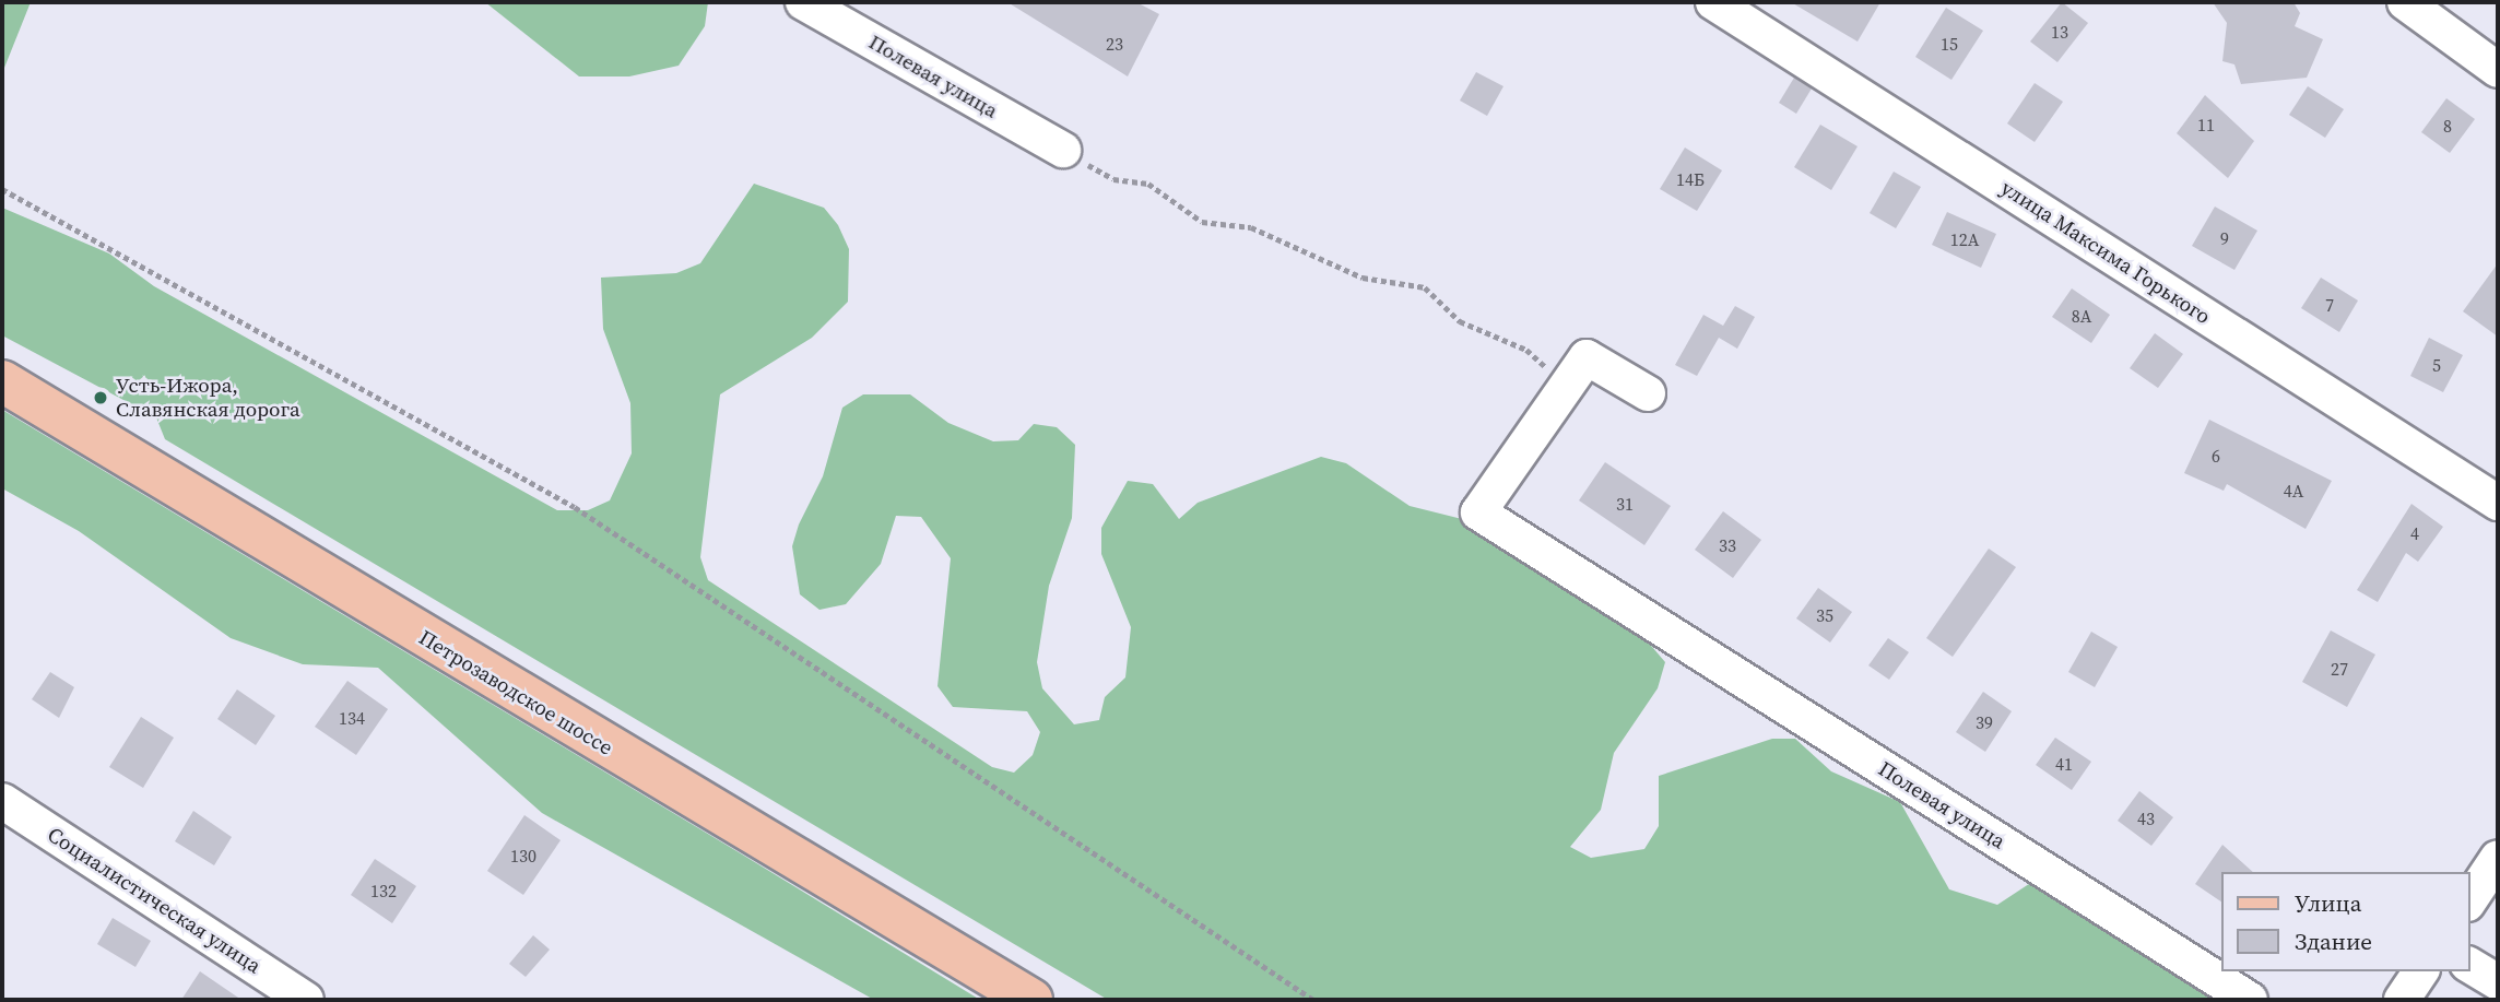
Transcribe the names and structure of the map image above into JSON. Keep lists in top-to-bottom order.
{
  "streets": {
    "main road": ["Петрозаводское шоссе"],
    "street": ["Полевая улица", "улица Максима Горького", "Социалистическая улица"]
  },
  "places": ["Усть-Ижора, Славянская дорога"],
  "house_numbers": [
    "13",
    "23",
    "15",
    "11",
    "8",
    "14Б",
    "9",
    "12А",
    "7",
    "8А",
    "5",
    "6",
    "4А",
    "31",
    "4",
    "33",
    "35",
    "27",
    "134",
    "39",
    "41",
    "43",
    "130",
    "132"
  ],
  "legend": ["Улица", "Здание"]
}
